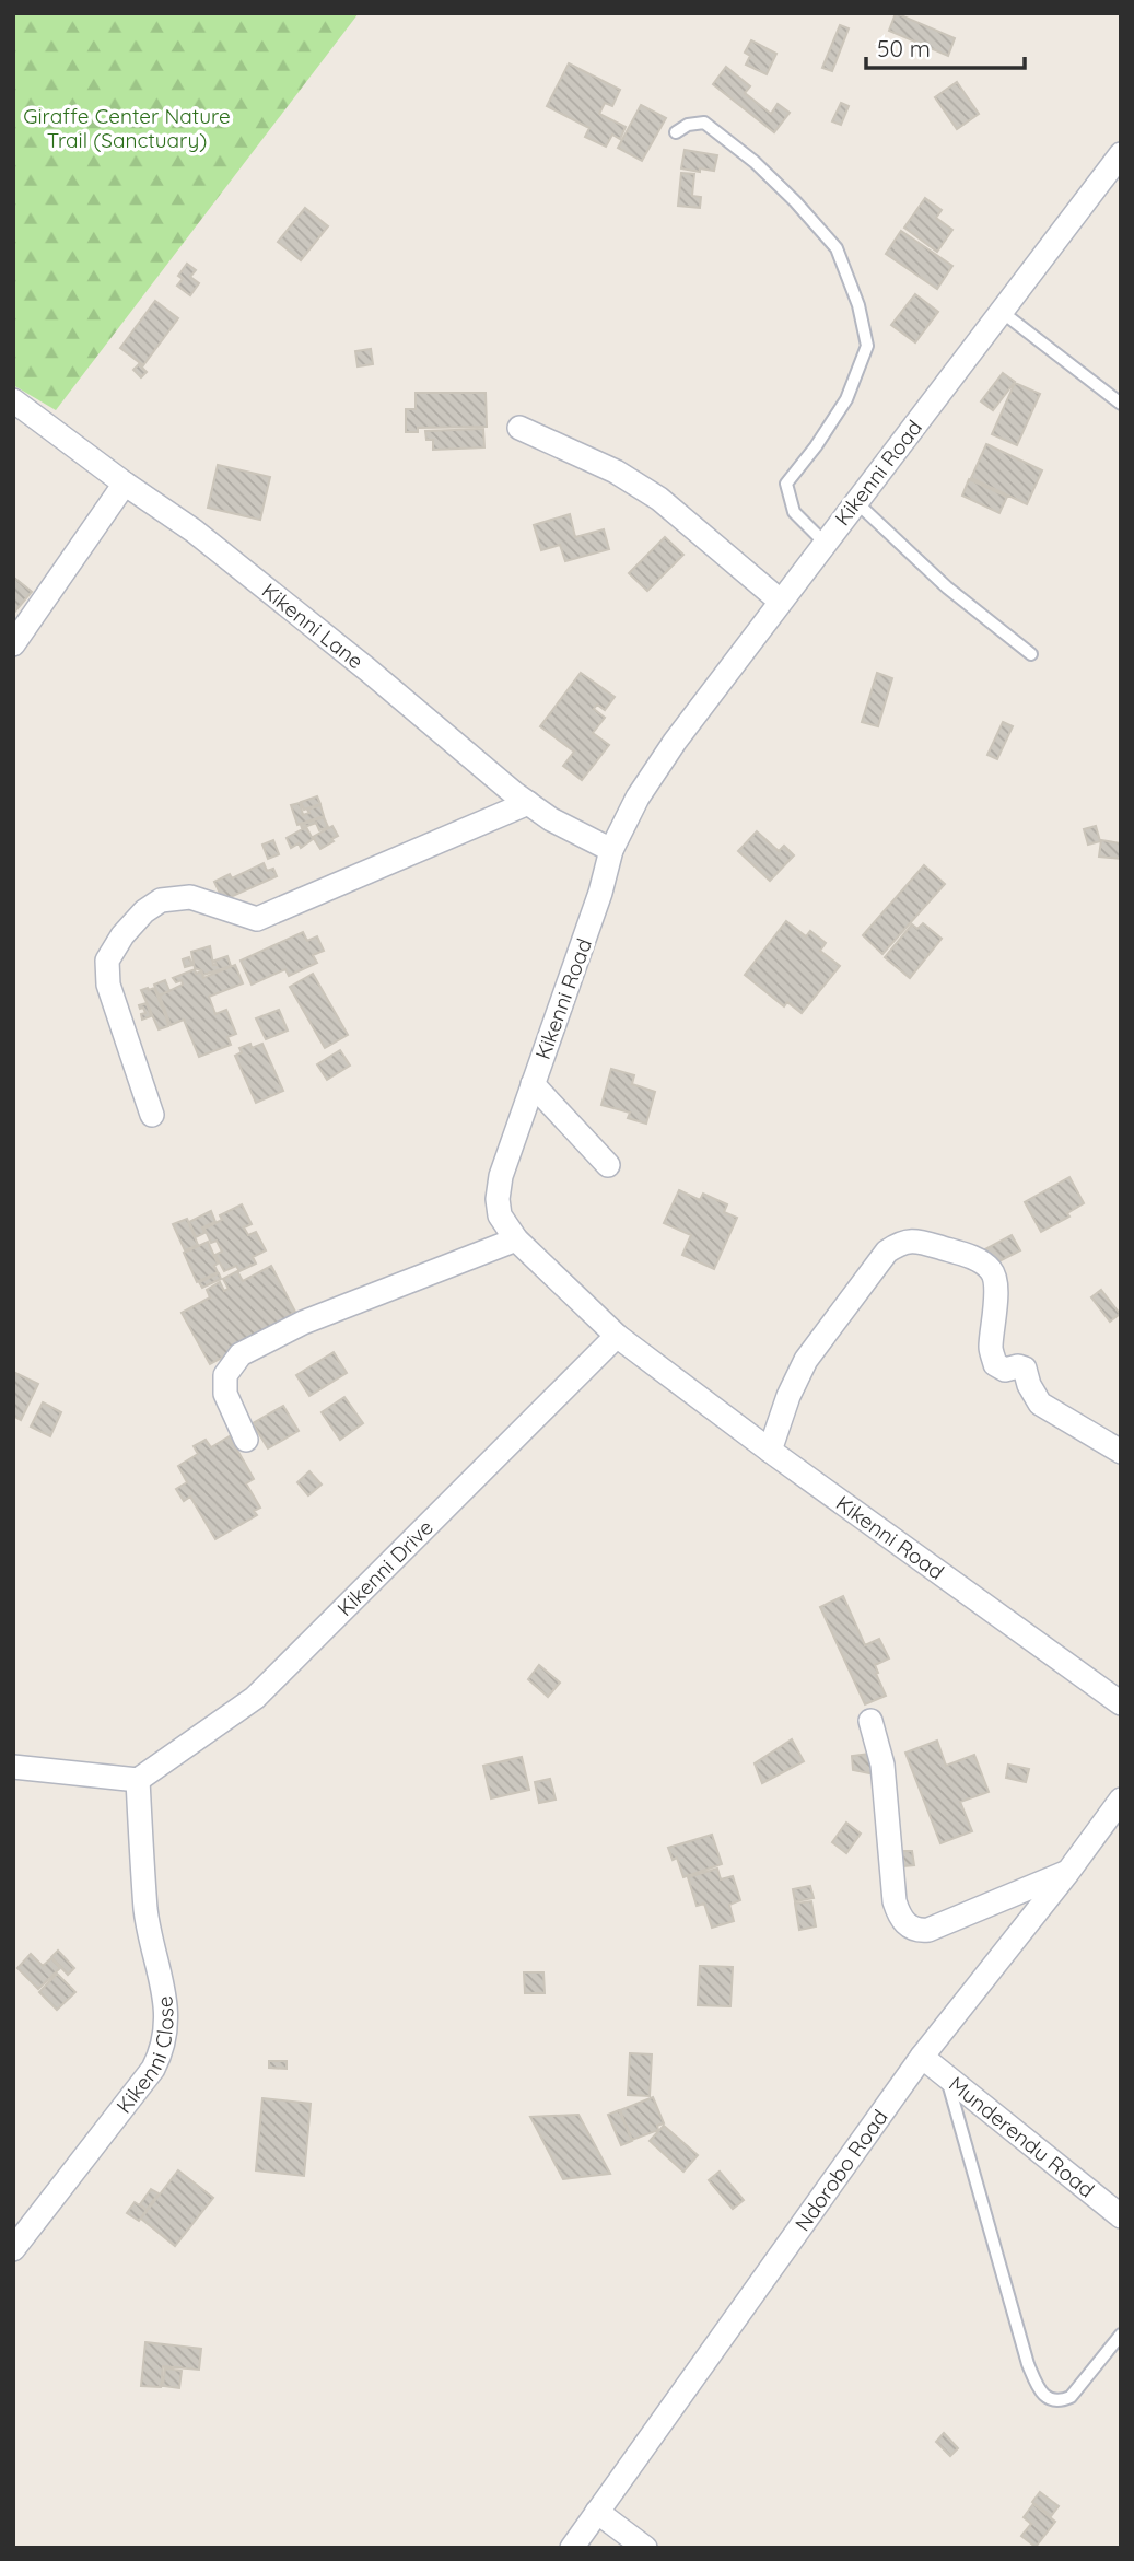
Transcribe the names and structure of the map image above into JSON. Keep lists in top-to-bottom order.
{
  "streets": {
    "street": [
      "Kikenni Road",
      "Kikenni Lane",
      "Kikenni Drive",
      "Kikenni Close",
      "Munderendu Road",
      "Ndorobo Road"
    ]
  },
  "crossings": [
    ["Kikenni Road", "Kikenni Lane"],
    ["Kikenni Road", "Kikenni Drive"],
    ["Kikenni Drive", "Kikenni Close"],
    ["Munderendu Road", "Ndorobo Road"]
  ],
  "parks": ["Giraffe Center Nature Trail (Sanctuary)"],
  "scale_bar": "50 m"
}
